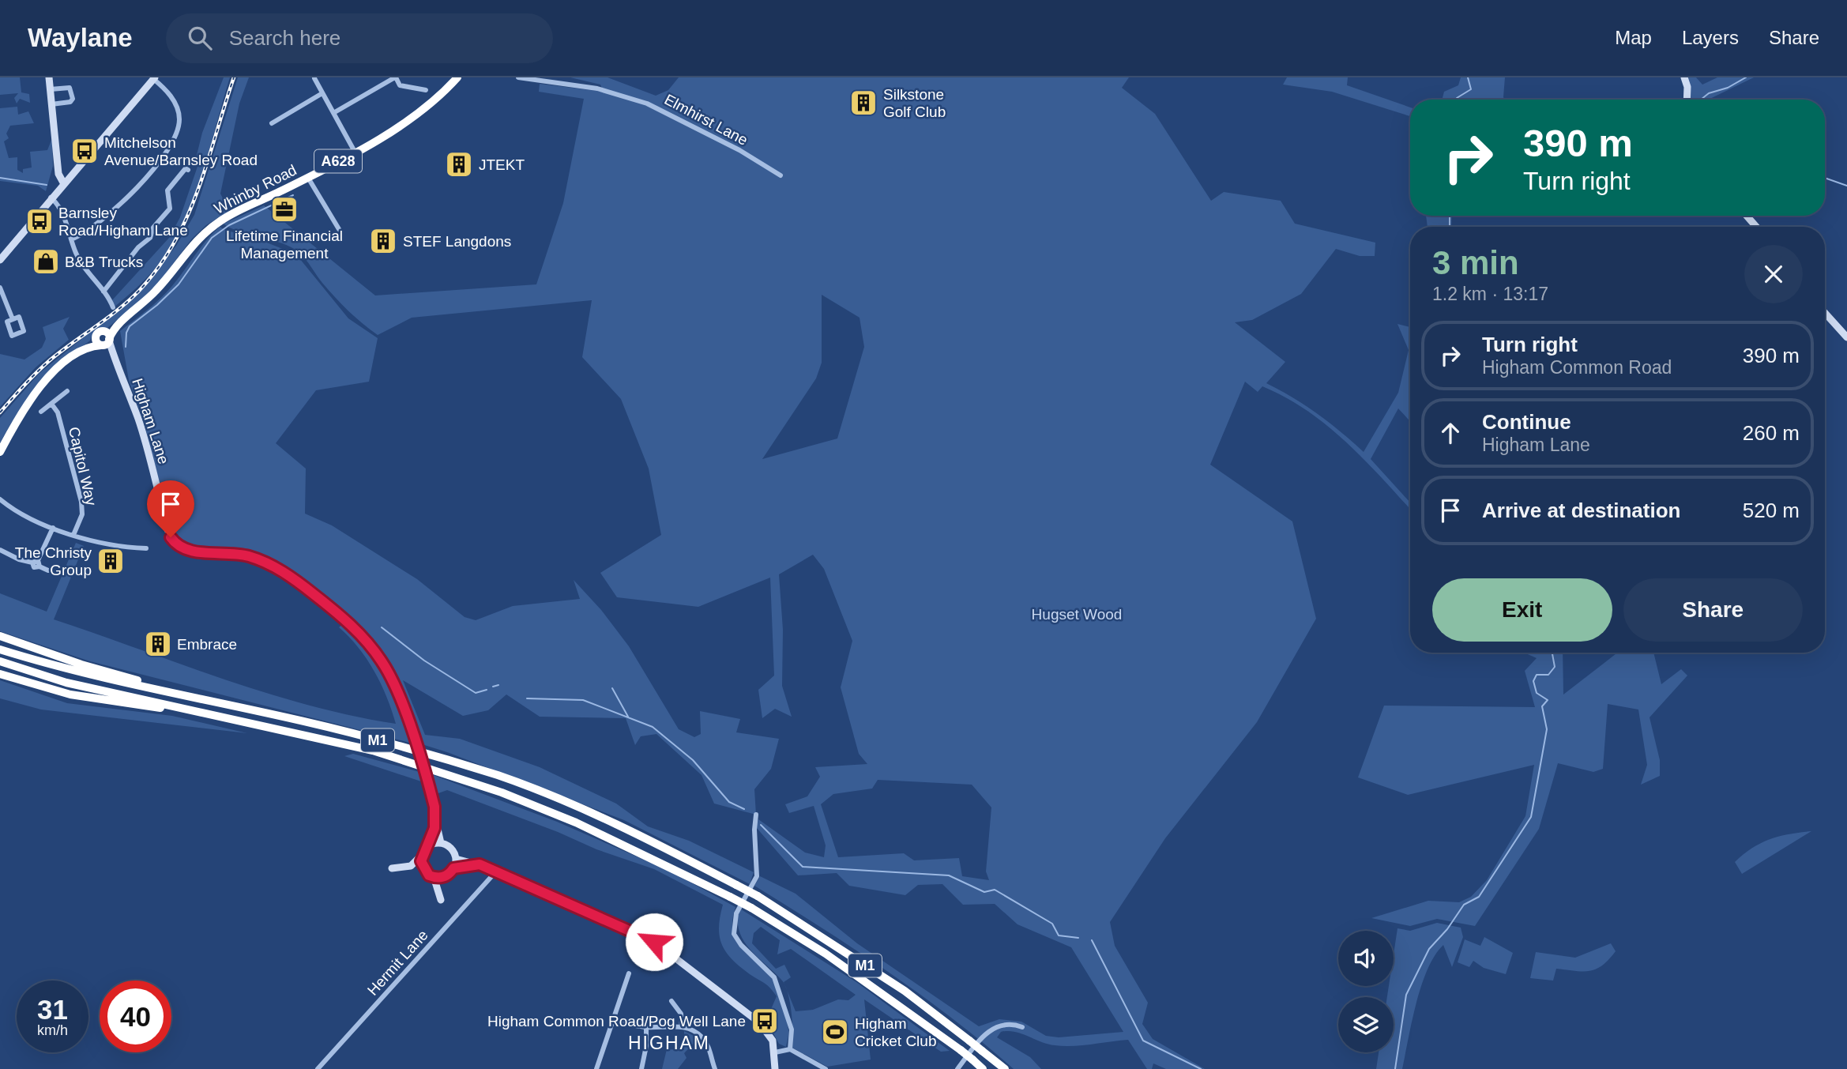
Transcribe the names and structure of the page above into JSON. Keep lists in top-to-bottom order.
{
  "streets": {
    "highway": ["A628", "Whinby Road", "M1"],
    "street": [
      "Elmhirst Lane",
      "Higham Lane",
      "Capitol Way",
      "Hermit Lane"
    ]
  },
  "crossings": [
    ["Whinby Road", "Higham Lane"]
  ],
  "districts": ["HIGHAM"],
  "parks": ["Hugset Wood"],
  "places": {
    "building": [
      "Silkstone Golf Club",
      "JTEKT",
      "STEF Langdons",
      "The Christy Group",
      "Embrace"
    ],
    "bus stop": ["Mitchelson Avenue/Barnsley Road", "Barnsley Road/Higham Lane", "Higham Common Road/Pog Well Lane"],
    "office": ["Lifetime Financial Management"],
    "shop": ["B&B Trucks"],
    "sports": ["Higham Cricket Club"]
  },
  "page": {
    "header": "Waylane",
    "search": "Search here",
    "nav": ["Map", "Layers", "Share"],
    "turn": ["390 m", "Turn right"],
    "heading": ["3 min", "1.2 km · 13:17"],
    "list": [
      {
        "name": "Turn right",
        "note": "Higham Common Road",
        "value": "390 m"
      },
      {
        "name": "Continue",
        "note": "Higham Lane",
        "value": "260 m"
      },
      {
        "name": "Arrive at destination",
        "value": "520 m"
      }
    ],
    "buttons": ["Exit", "Share"],
    "speed": "31 km/h",
    "limit": "40"
  }
}
